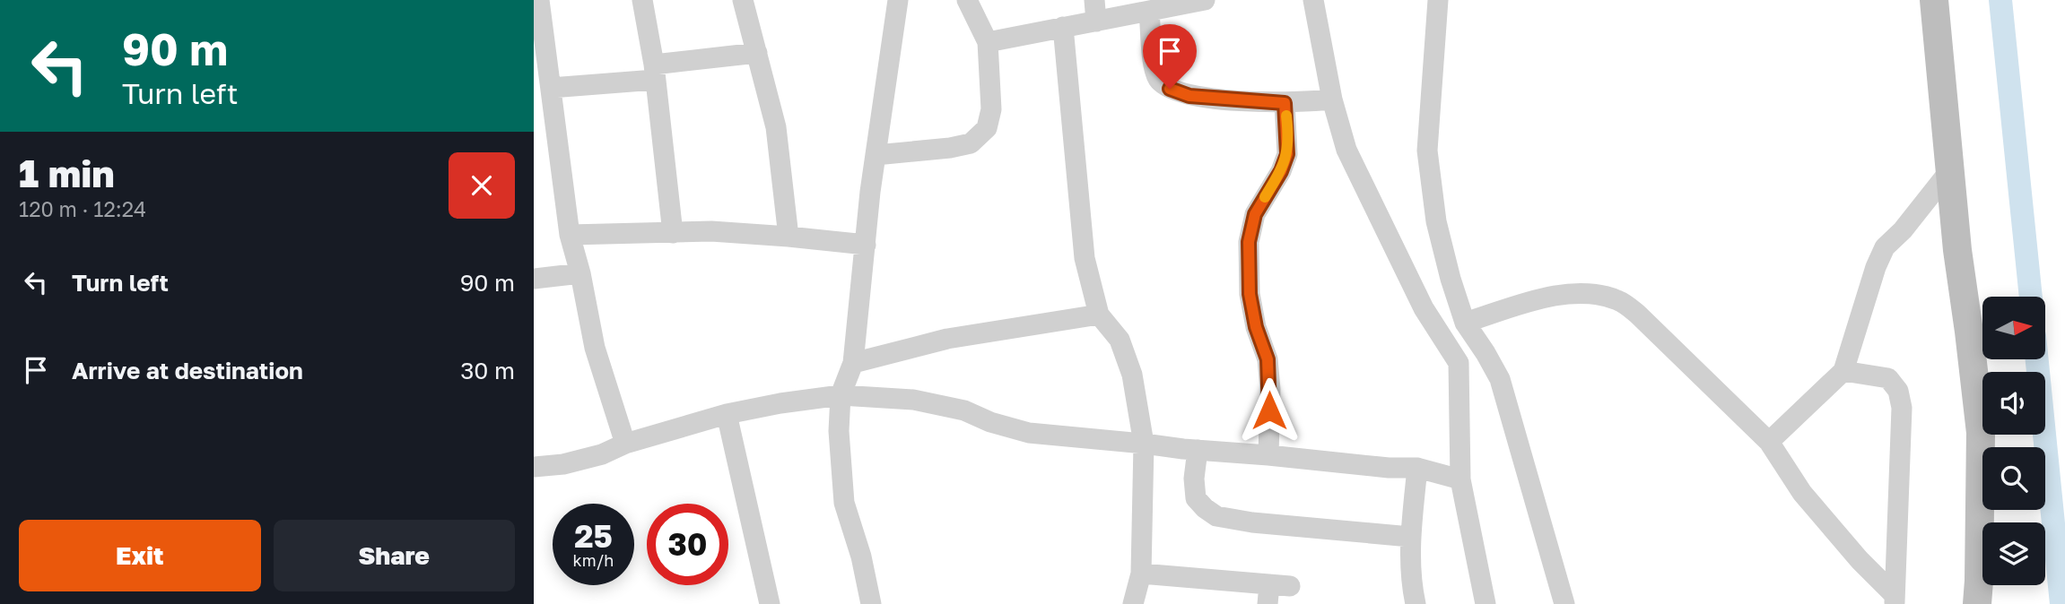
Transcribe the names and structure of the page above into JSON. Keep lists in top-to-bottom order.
{
  "north": "right",
  "page": {
    "turn": ["90 m", "Turn left"],
    "heading": ["1 min", "120 m · 12:24"],
    "list": [
      {
        "name": "Turn left",
        "value": "90 m"
      },
      {
        "name": "Arrive at destination",
        "value": "30 m"
      }
    ],
    "speed": "25 km/h",
    "limit": "30",
    "buttons": ["Exit", "Share"]
  }
}
